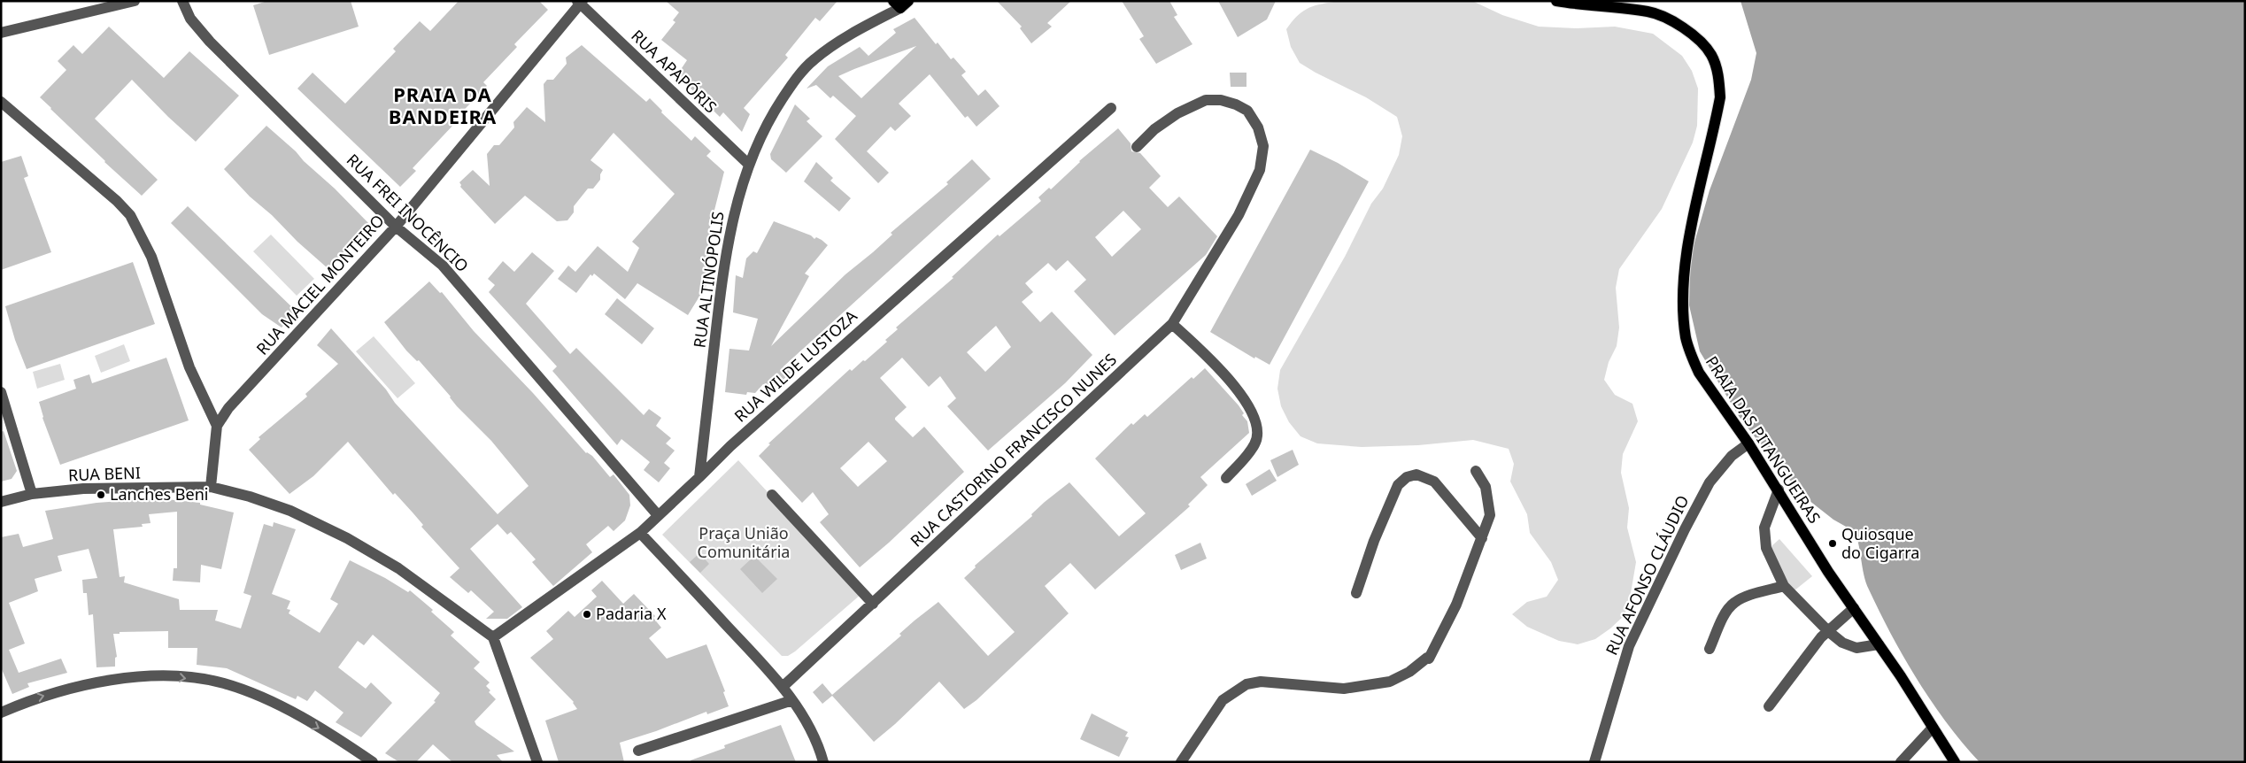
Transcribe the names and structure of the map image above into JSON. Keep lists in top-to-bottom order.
{
  "streets": {
    "main road": ["PRAIA DAS PITANGUEIRAS"],
    "street": [
      "RUA APAPÓRIS",
      "RUA FREI INOCÊNCIO",
      "RUA ALTINÓPOLIS",
      "RUA MACIEL MONTEIRO",
      "RUA WILDE LUSTOZA",
      "RUA CASTORINO FRANCISCO NUNES",
      "RUA BENI",
      "RUA AFONSO CLÁUDIO"
    ]
  },
  "crossings": [
    ["RUA APAPÓRIS", "RUA ALTINÓPOLIS"],
    ["RUA APAPÓRIS", "RUA MACIEL MONTEIRO"],
    ["RUA FREI INOCÊNCIO", "RUA MACIEL MONTEIRO"],
    ["RUA FREI INOCÊNCIO", "RUA WILDE LUSTOZA"],
    ["RUA ALTINÓPOLIS", "RUA WILDE LUSTOZA"],
    ["RUA WILDE LUSTOZA", "RUA BENI"],
    ["PRAIA DAS PITANGUEIRAS", "RUA AFONSO CLÁUDIO"]
  ],
  "districts": ["PRAIA DA BANDEIRA"],
  "parks": ["Praça União Comunitária"],
  "places": ["Lanches Beni", "Quiosque do Cigarra", "Padaria X"]
}
